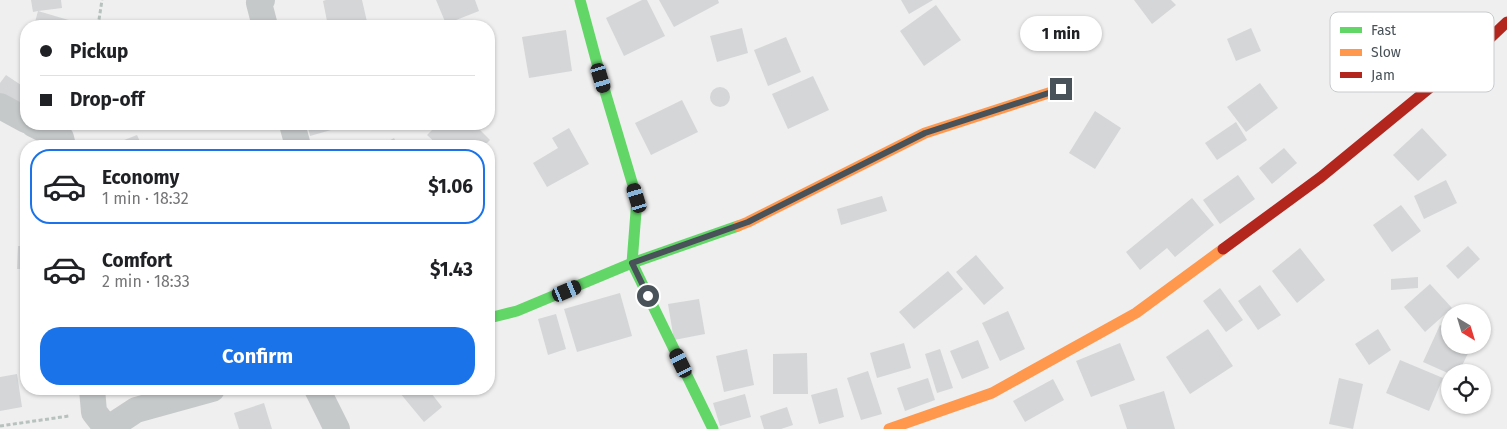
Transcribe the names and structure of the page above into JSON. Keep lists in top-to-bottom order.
{
  "legend": ["Fast", "Slow", "Jam"],
  "north": "bottom right",
  "page": {
    "bubble": "1 min",
    "banner": ["Pickup", "Drop-off"],
    "list": [
      {
        "name": "Economy",
        "note": "1 min · 18:32",
        "value": "$1.06"
      },
      {
        "name": "Comfort",
        "note": "2 min · 18:33",
        "value": "$1.43"
      }
    ],
    "buttons": "Confirm"
  }
}
